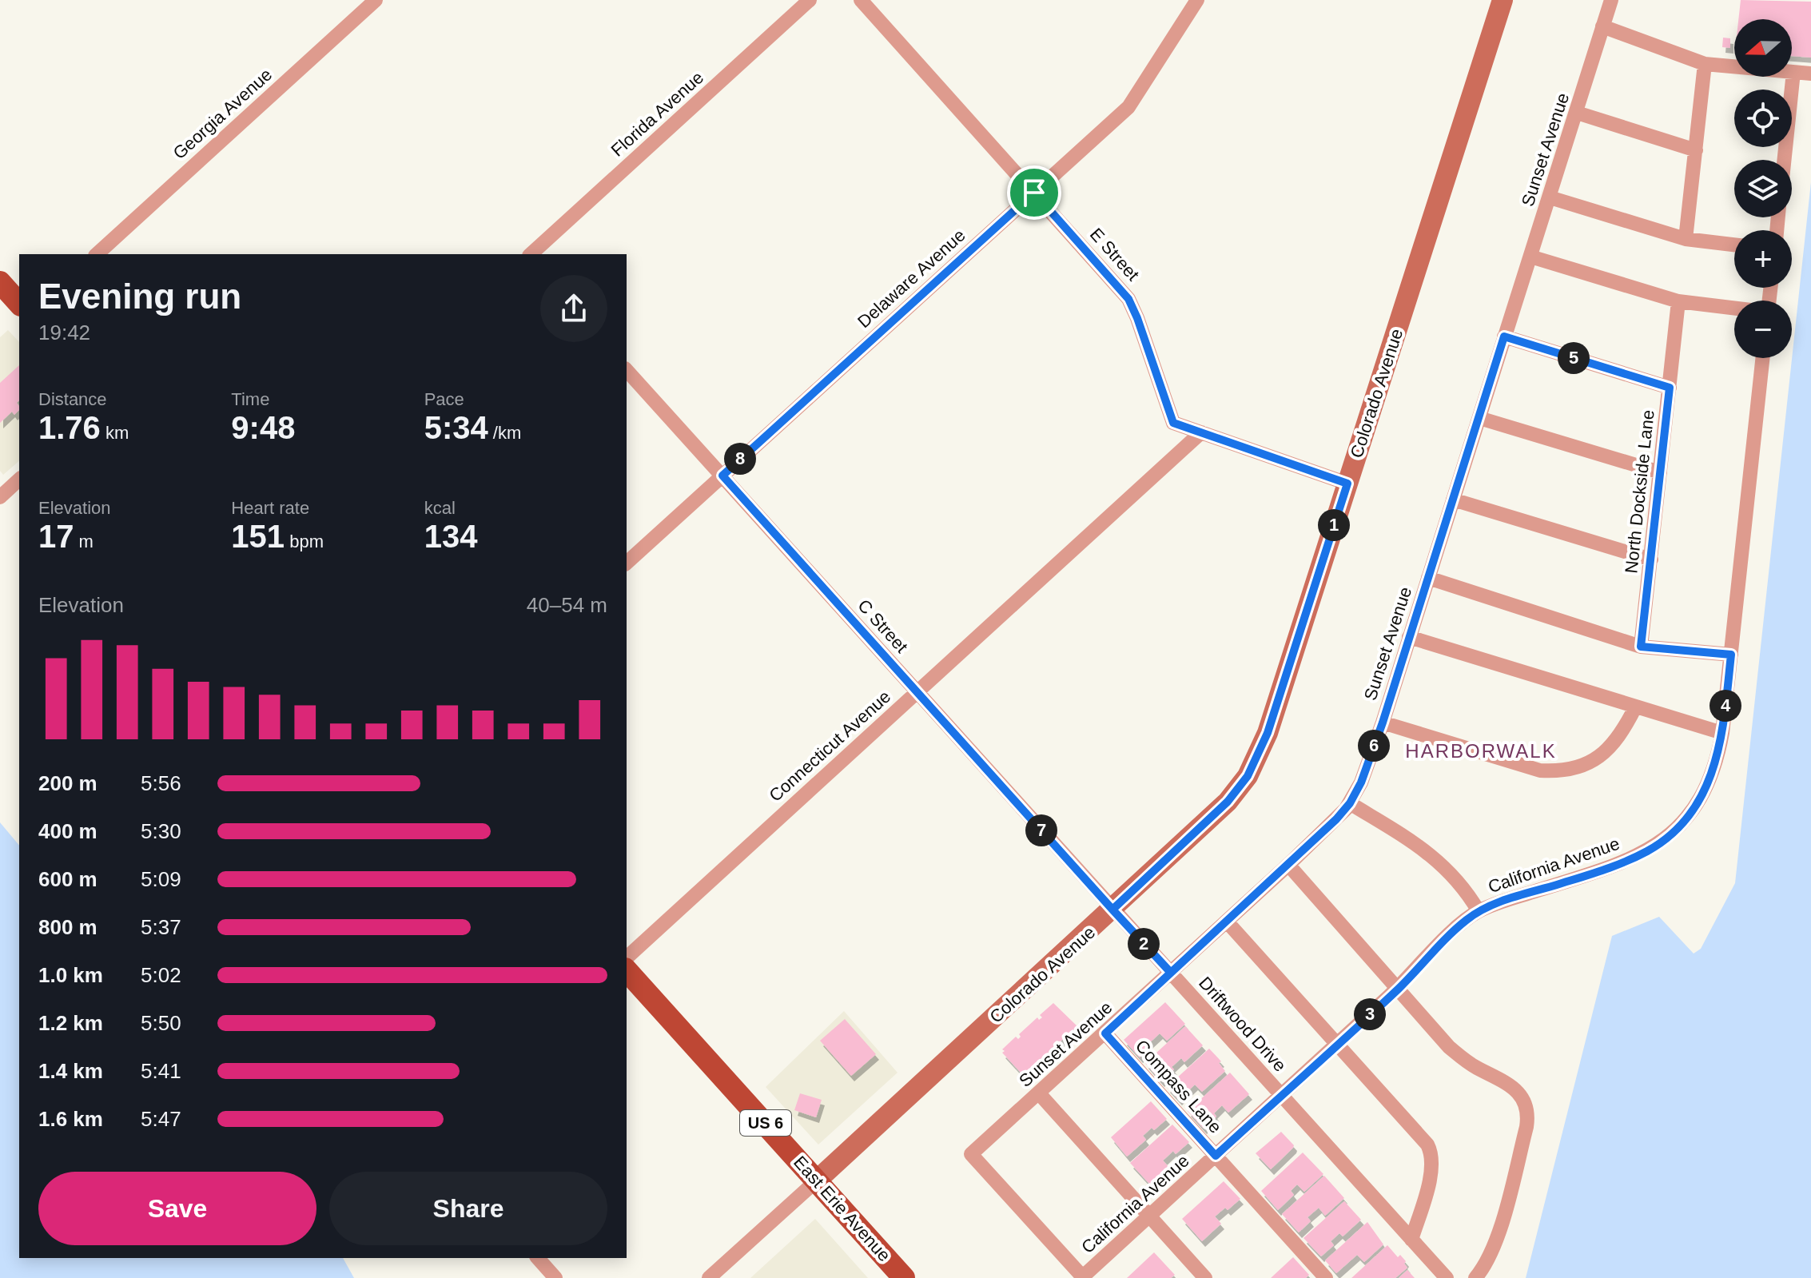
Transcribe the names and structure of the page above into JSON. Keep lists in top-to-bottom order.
{
  "streets": {
    "main road": ["Colorado Avenue", "US 6", "East Erie Avenue"],
    "street": [
      "Georgia Avenue",
      "Florida Avenue",
      "Sunset Avenue",
      "E Street",
      "Delaware Avenue",
      "North Dockside Lane",
      "C Street",
      "Connecticut Avenue",
      "California Avenue",
      "Driftwood Drive",
      "Compass Lane"
    ]
  },
  "crossings": [
    ["Sunset Avenue", "California Avenue"],
    ["Sunset Avenue", "Driftwood Drive"],
    ["Sunset Avenue", "Compass Lane"],
    ["E Street", "Delaware Avenue"],
    ["E Street", "Colorado Avenue"],
    ["E Street", "Connecticut Avenue"],
    ["Delaware Avenue", "C Street"],
    ["Colorado Avenue", "C Street"],
    ["Colorado Avenue", "Driftwood Drive"],
    ["Colorado Avenue", "East Erie Avenue"],
    ["C Street", "Connecticut Avenue"],
    ["C Street", "Driftwood Drive"],
    ["California Avenue", "Driftwood Drive"],
    ["California Avenue", "Compass Lane"]
  ],
  "districts": ["HARBORWALK"],
  "north": "left",
  "page": {
    "map_buttons": ["+", "−"],
    "heading": ["Evening run", "19:42"],
    "pins": [
      "5",
      "8",
      "1",
      "4",
      "6",
      "7",
      "2",
      "3"
    ],
    "stats": [
      ["Distance", "1.76 km"],
      ["Time", "9:48"],
      ["Pace", "5:34 /km"],
      ["Elevation", "17 m"],
      ["Heart rate", "151 bpm"],
      ["kcal", "134"]
    ],
    "chart": ["Elevation", "40–54 m"],
    "list": [
      {
        "name": "200 m",
        "note": "5:56"
      },
      {
        "name": "400 m",
        "note": "5:30"
      },
      {
        "name": "600 m",
        "note": "5:09"
      },
      {
        "name": "800 m",
        "note": "5:37"
      },
      {
        "name": "1.0 km",
        "note": "5:02"
      },
      {
        "name": "1.2 km",
        "note": "5:50"
      },
      {
        "name": "1.4 km",
        "note": "5:41"
      },
      {
        "name": "1.6 km",
        "note": "5:47"
      }
    ],
    "buttons": ["Save", "Share"]
  }
}
